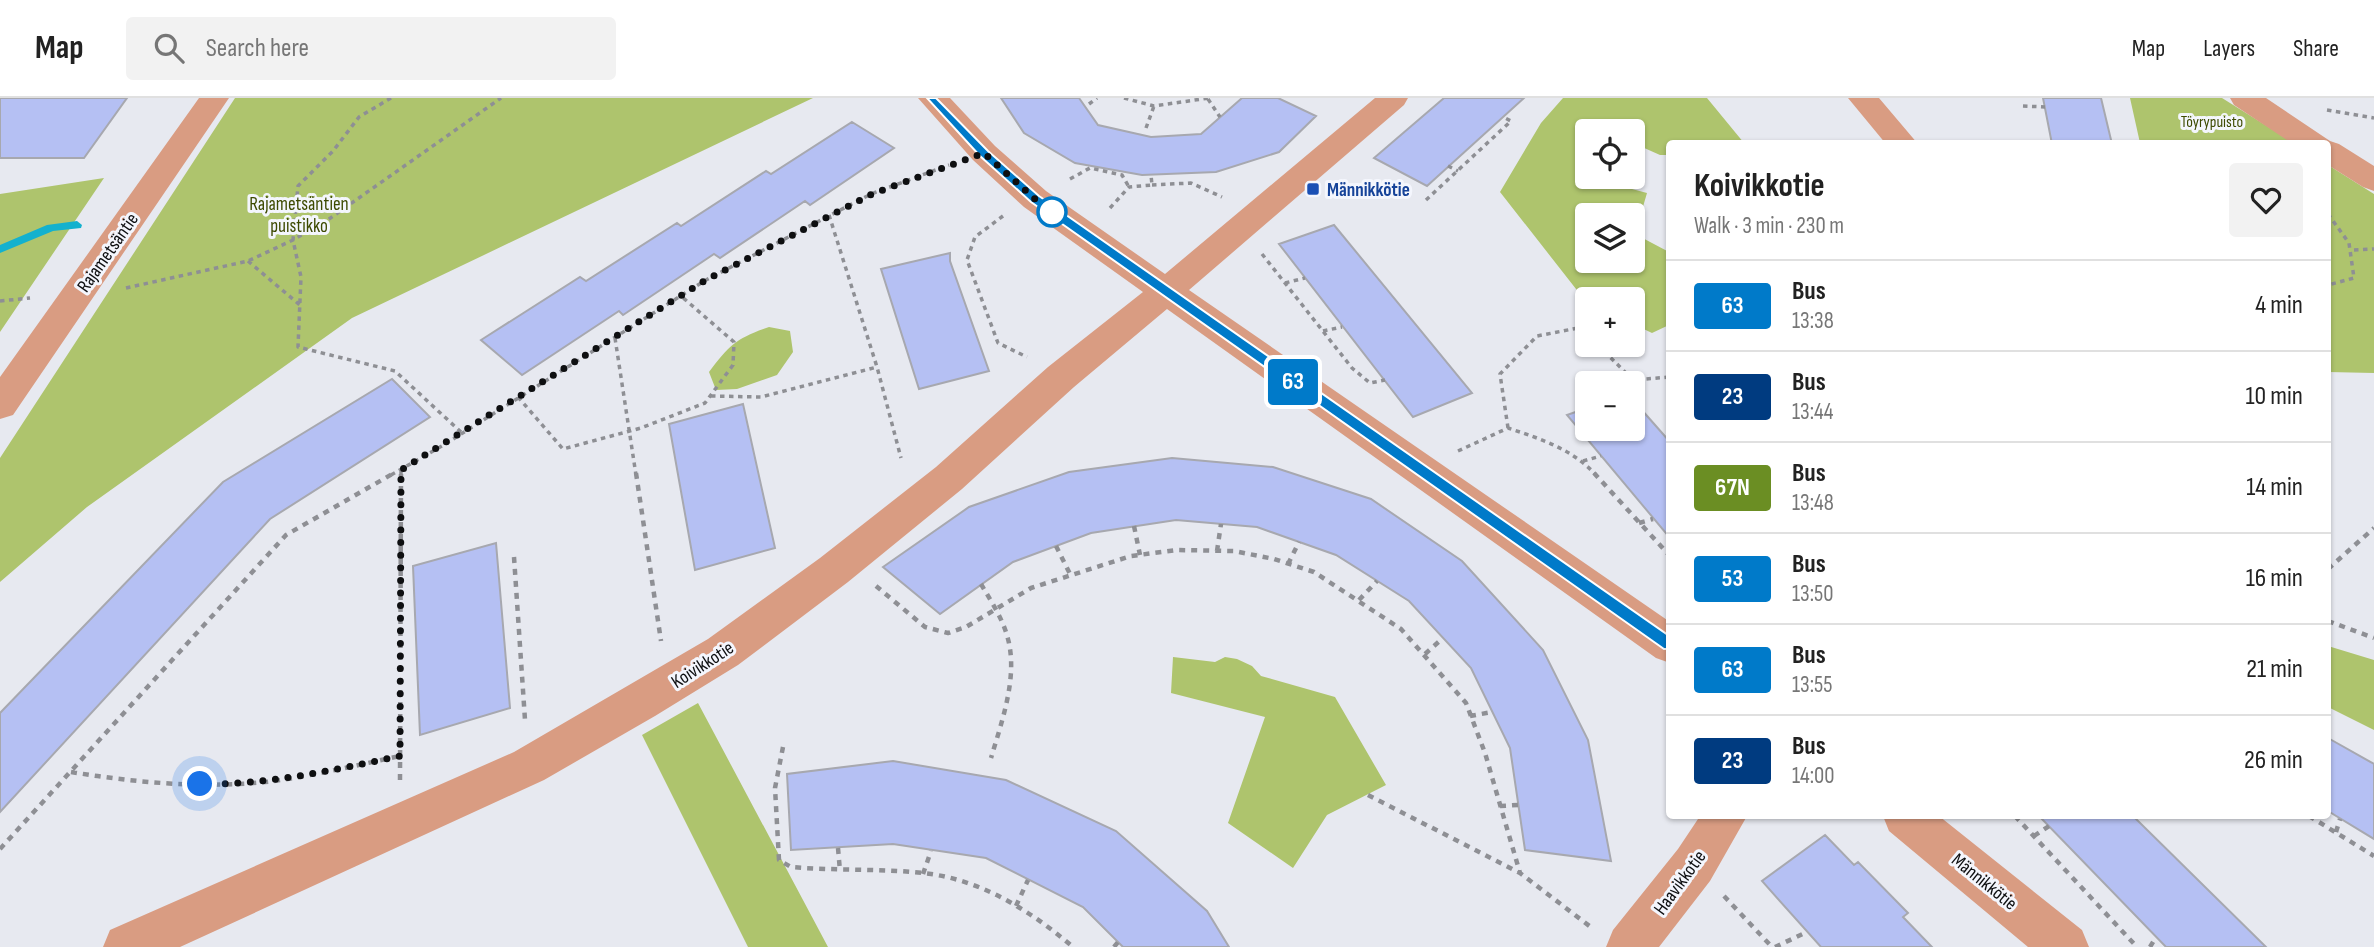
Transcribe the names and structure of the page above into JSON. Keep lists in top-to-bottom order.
{
  "streets": {
    "street": [
      "Rajametsäntie",
      "Koivikkotie",
      "Männikkötie",
      "Haavikkotie"
    ]
  },
  "parks": ["Töyrypuisto", "Rajametsäntien puistikko"],
  "places": {
    "transit": ["Männikkötie"]
  },
  "lines": ["bus line 63"],
  "page": {
    "header": "Map",
    "search": "Search here",
    "nav": ["Map", "Layers", "Share"],
    "on_map": "63",
    "map_buttons": ["+", "−"],
    "heading": ["Koivikkotie", "Walk · 3 min · 230 m"],
    "list": [
      {
        "mark": "63",
        "name": "Bus",
        "note": "13:38",
        "value": "4 min"
      },
      {
        "mark": "23",
        "name": "Bus",
        "note": "13:44",
        "value": "10 min"
      },
      {
        "mark": "67N",
        "name": "Bus",
        "note": "13:48",
        "value": "14 min"
      },
      {
        "mark": "53",
        "name": "Bus",
        "note": "13:50",
        "value": "16 min"
      },
      {
        "mark": "63",
        "name": "Bus",
        "note": "13:55",
        "value": "21 min"
      },
      {
        "mark": "23",
        "name": "Bus",
        "note": "14:00",
        "value": "26 min"
      }
    ]
  }
}
